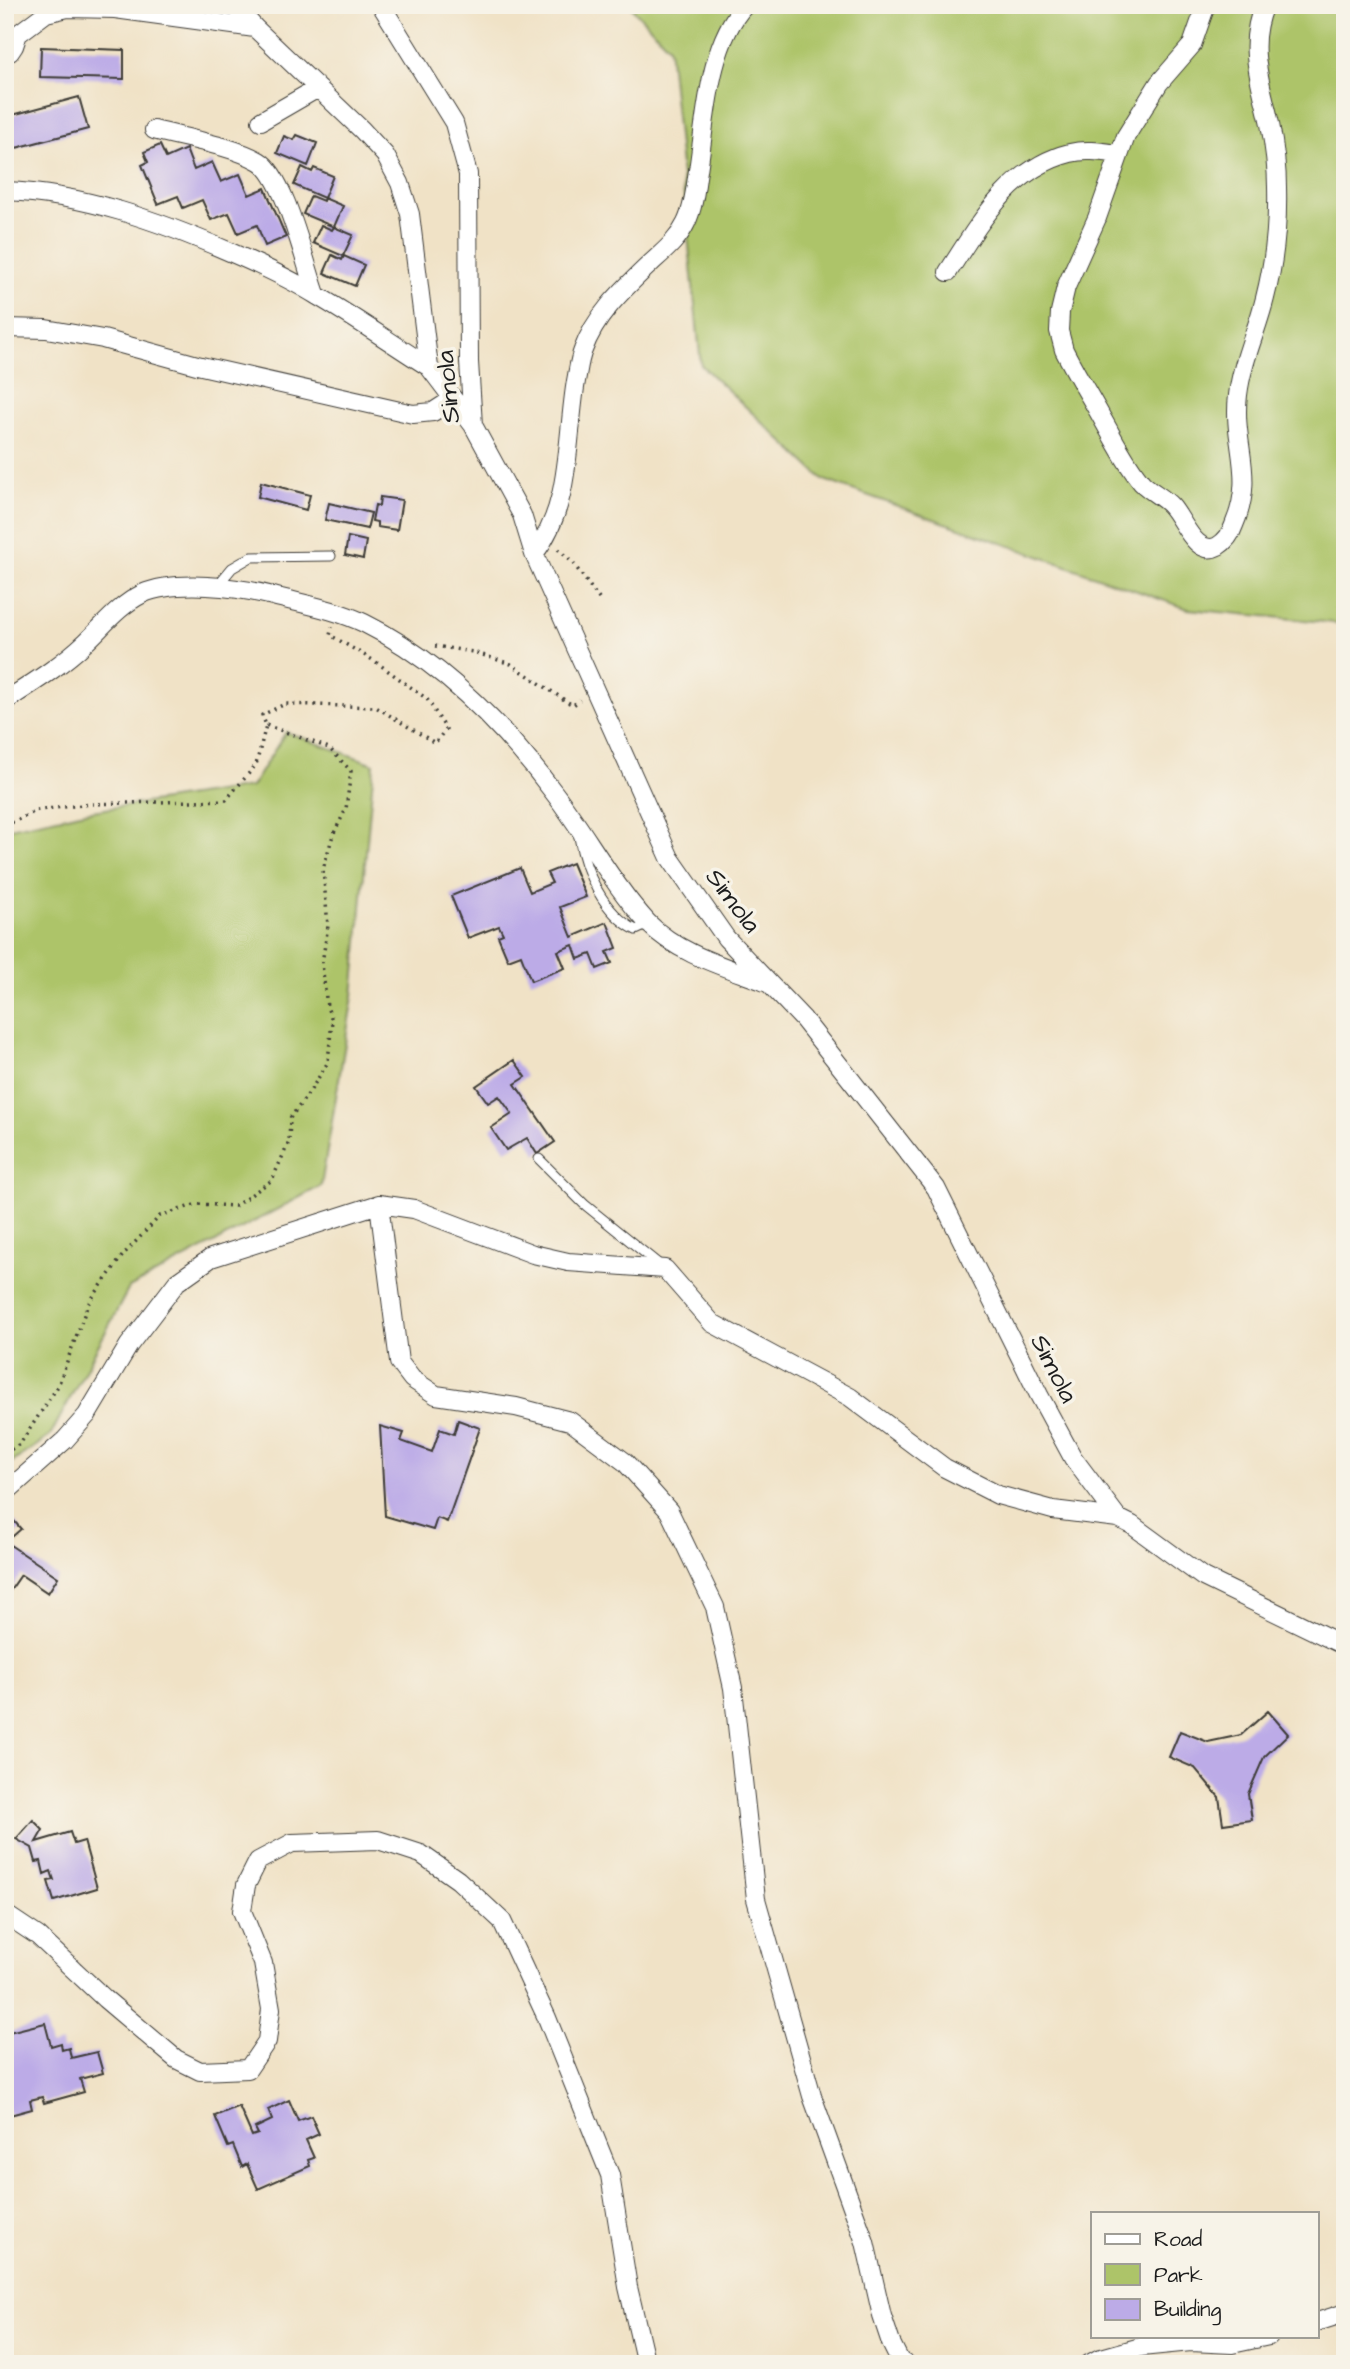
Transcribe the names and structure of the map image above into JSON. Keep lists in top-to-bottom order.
{
  "streets": {
    "street": ["Simola"]
  },
  "legend": ["Road", "Park", "Building"]
}
